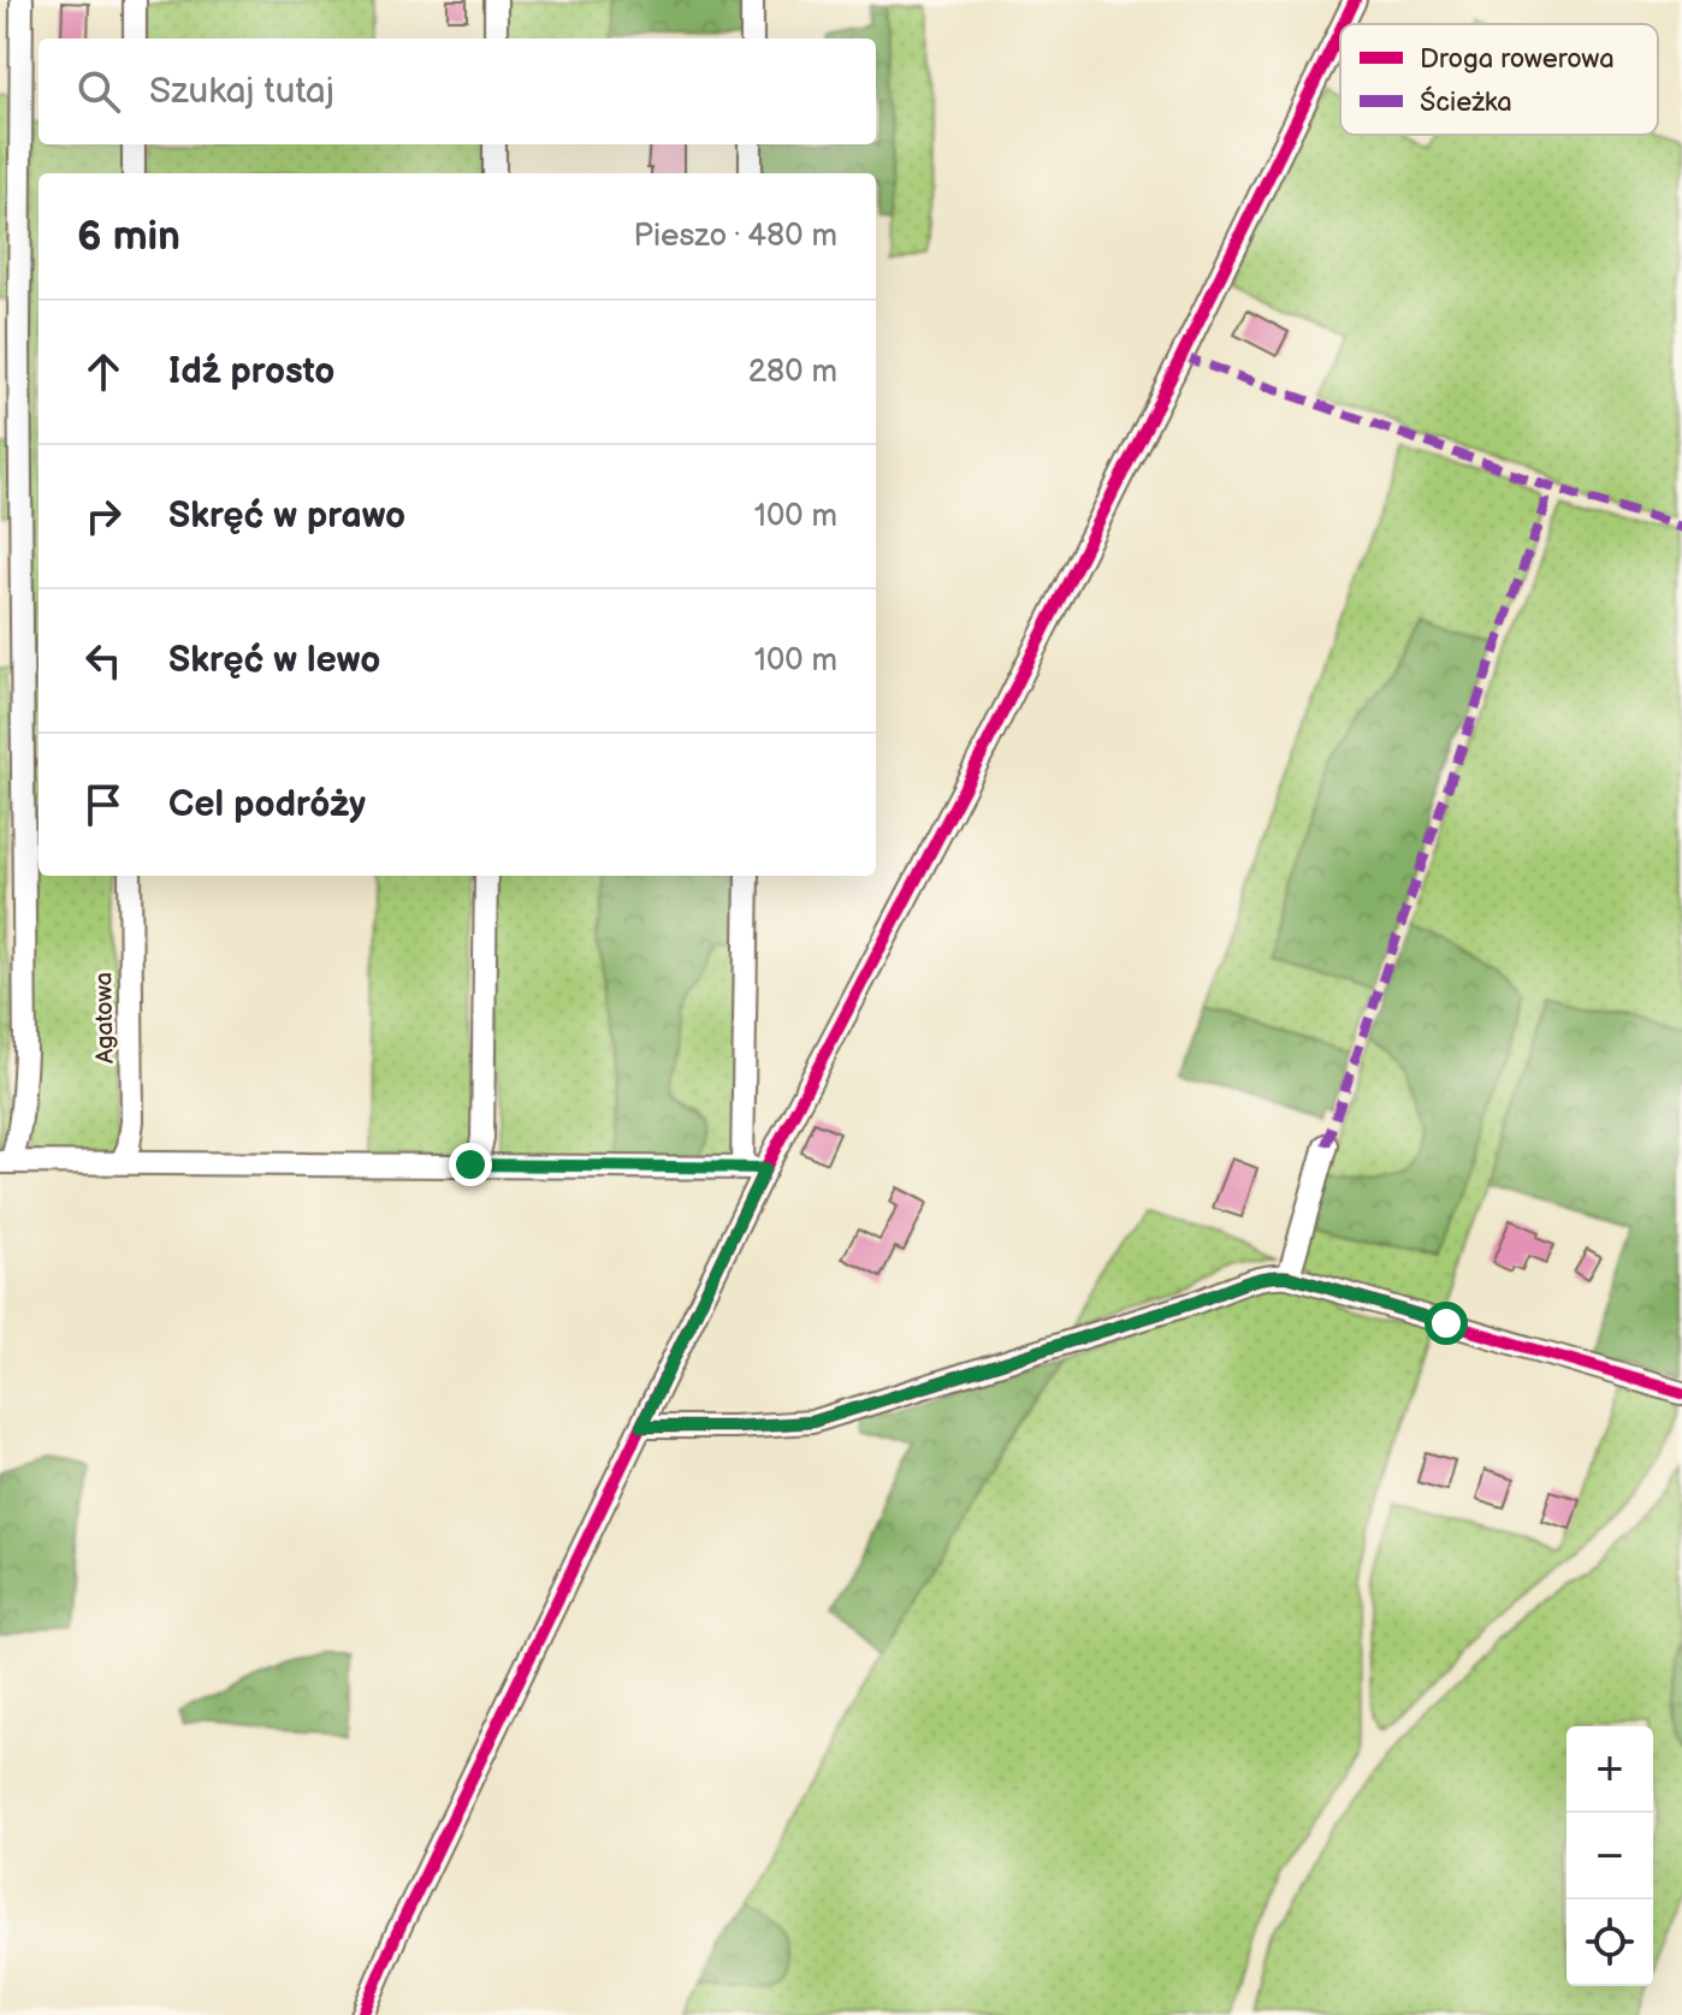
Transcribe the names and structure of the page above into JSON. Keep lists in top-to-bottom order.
{
  "streets": {
    "street": ["Agatowa"]
  },
  "legend": ["Droga rowerowa", "Ścieżka"],
  "page": {
    "search": "Szukaj tutaj",
    "heading": ["6 min", "Pieszo · 480 m"],
    "list": [
      ["Idź prosto", "280 m"],
      ["Skręć w prawo", "100 m"],
      ["Skręć w lewo", "100 m"],
      "Cel podróży"
    ],
    "map_buttons": ["+", "−"]
  }
}
